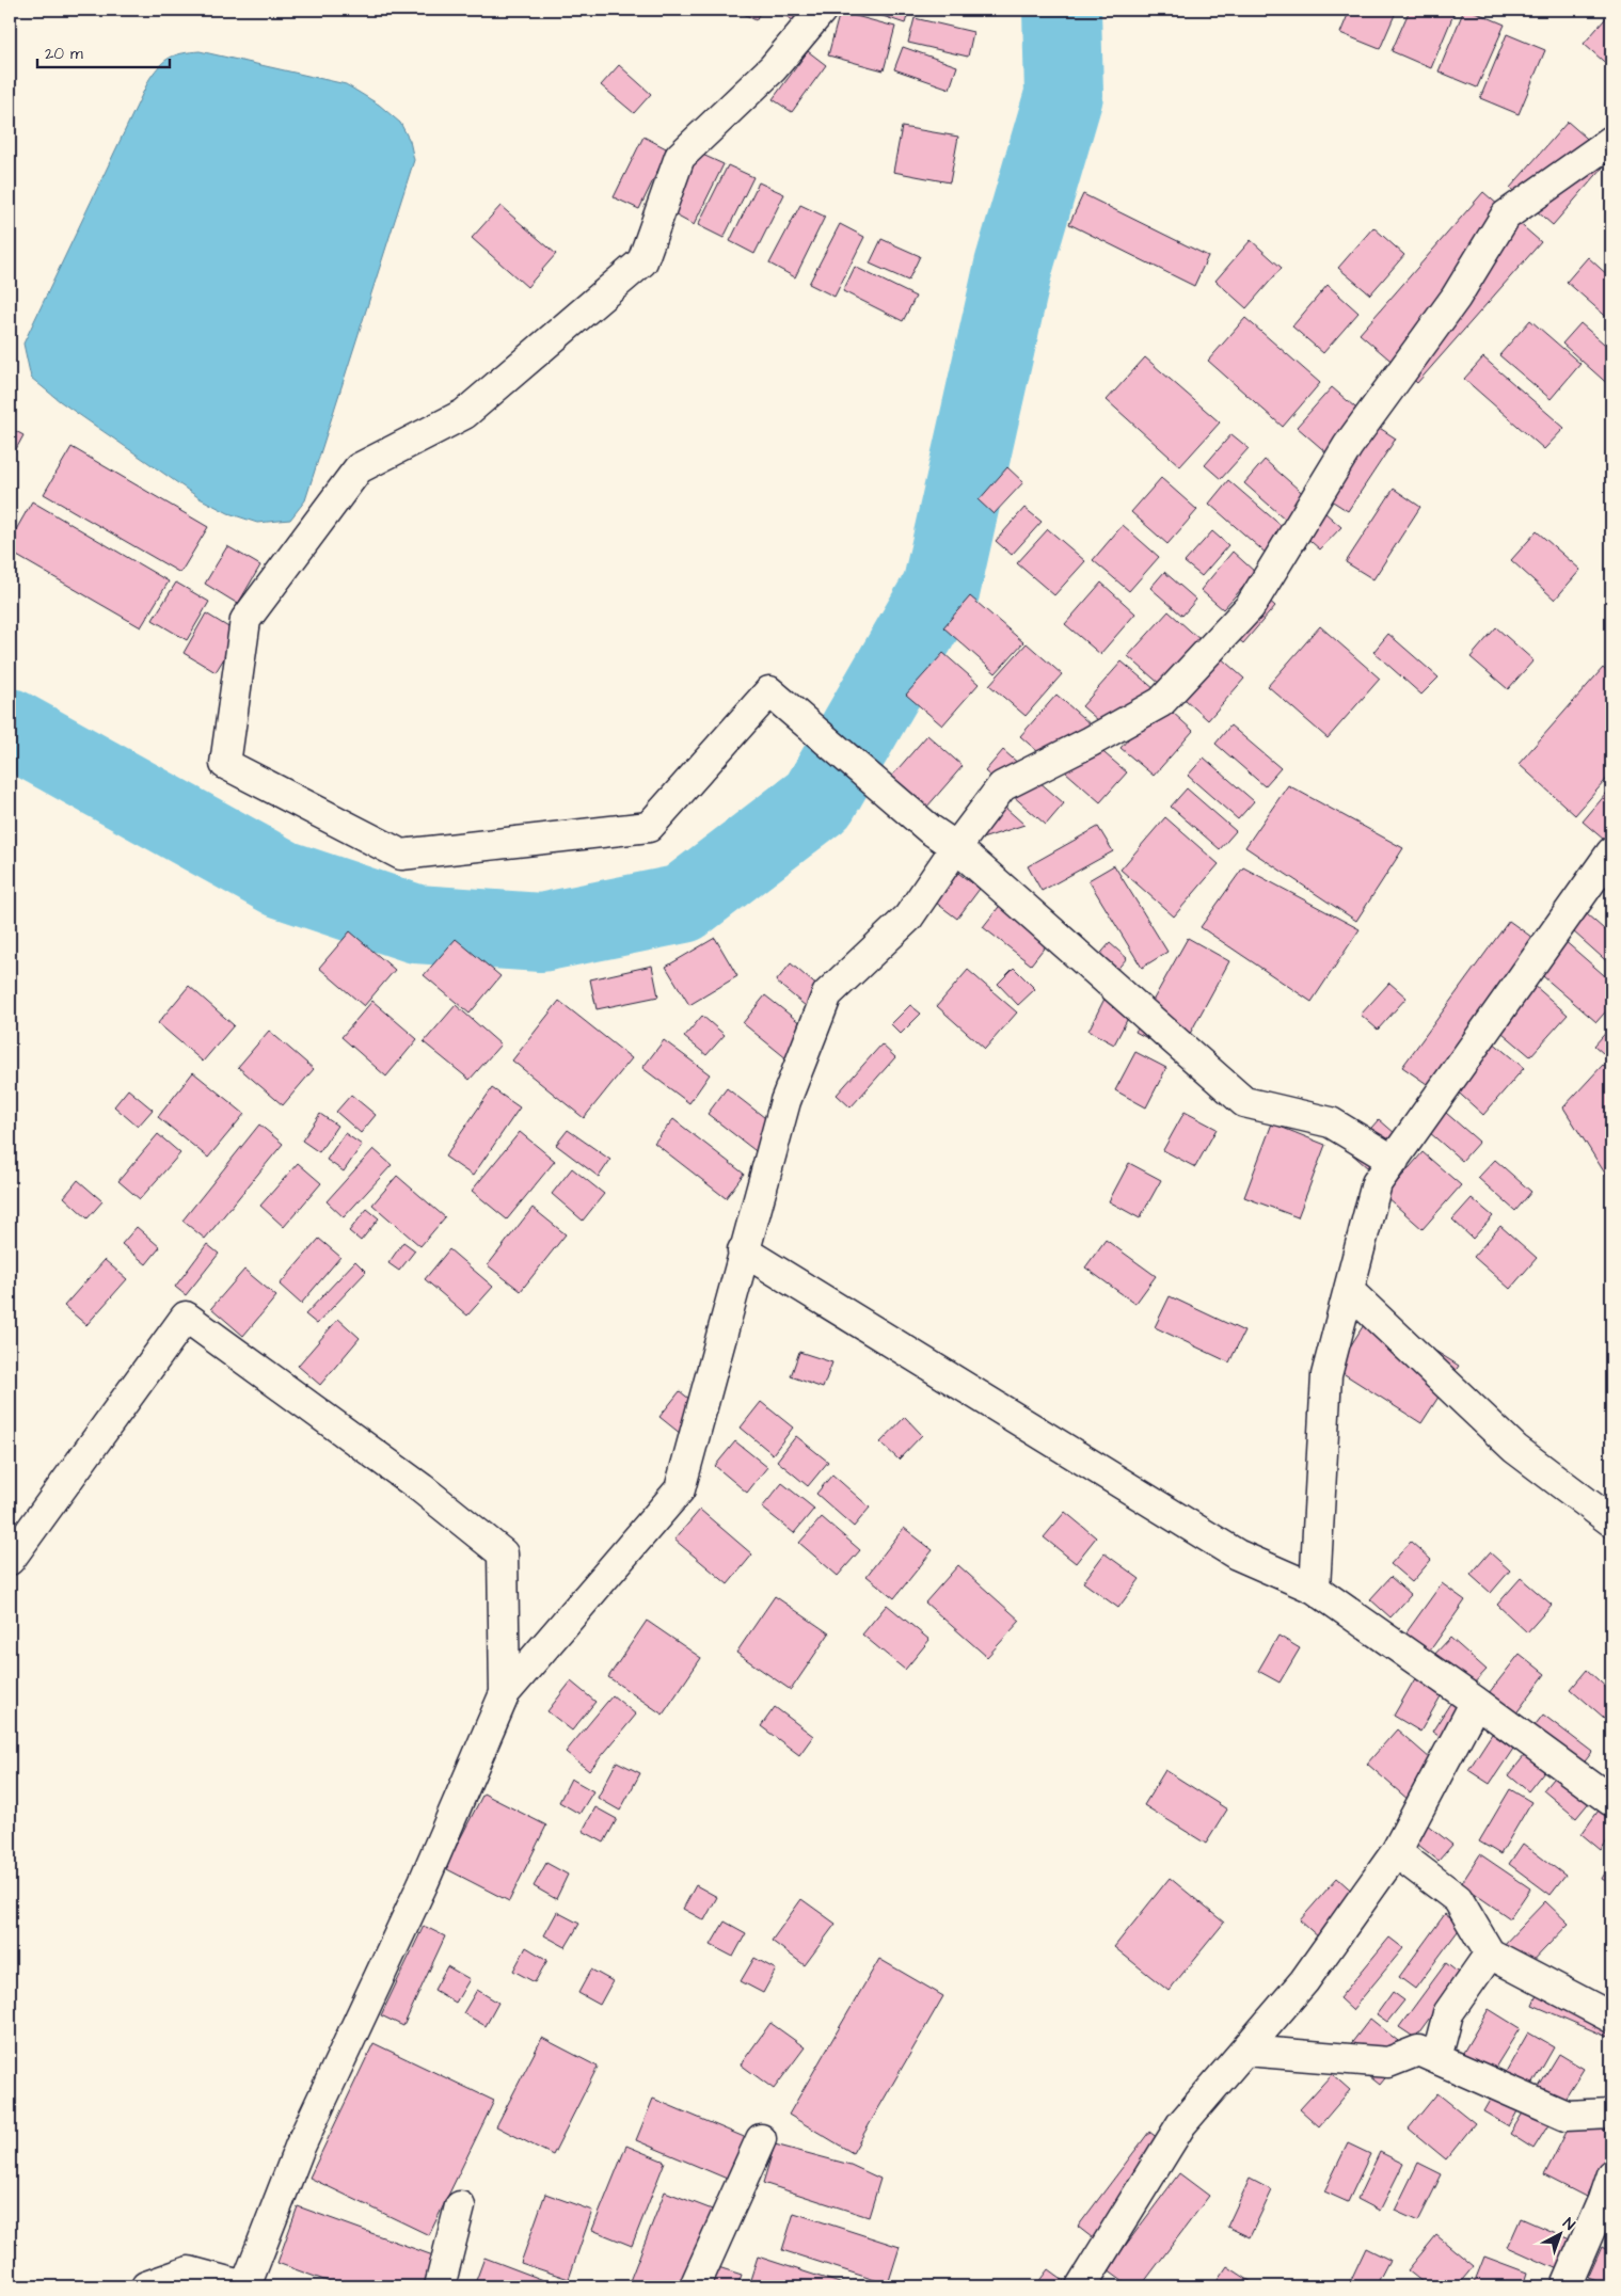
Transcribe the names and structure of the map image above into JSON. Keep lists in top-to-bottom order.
{
  "scale_bar": "20 m",
  "north": "top right"
}
